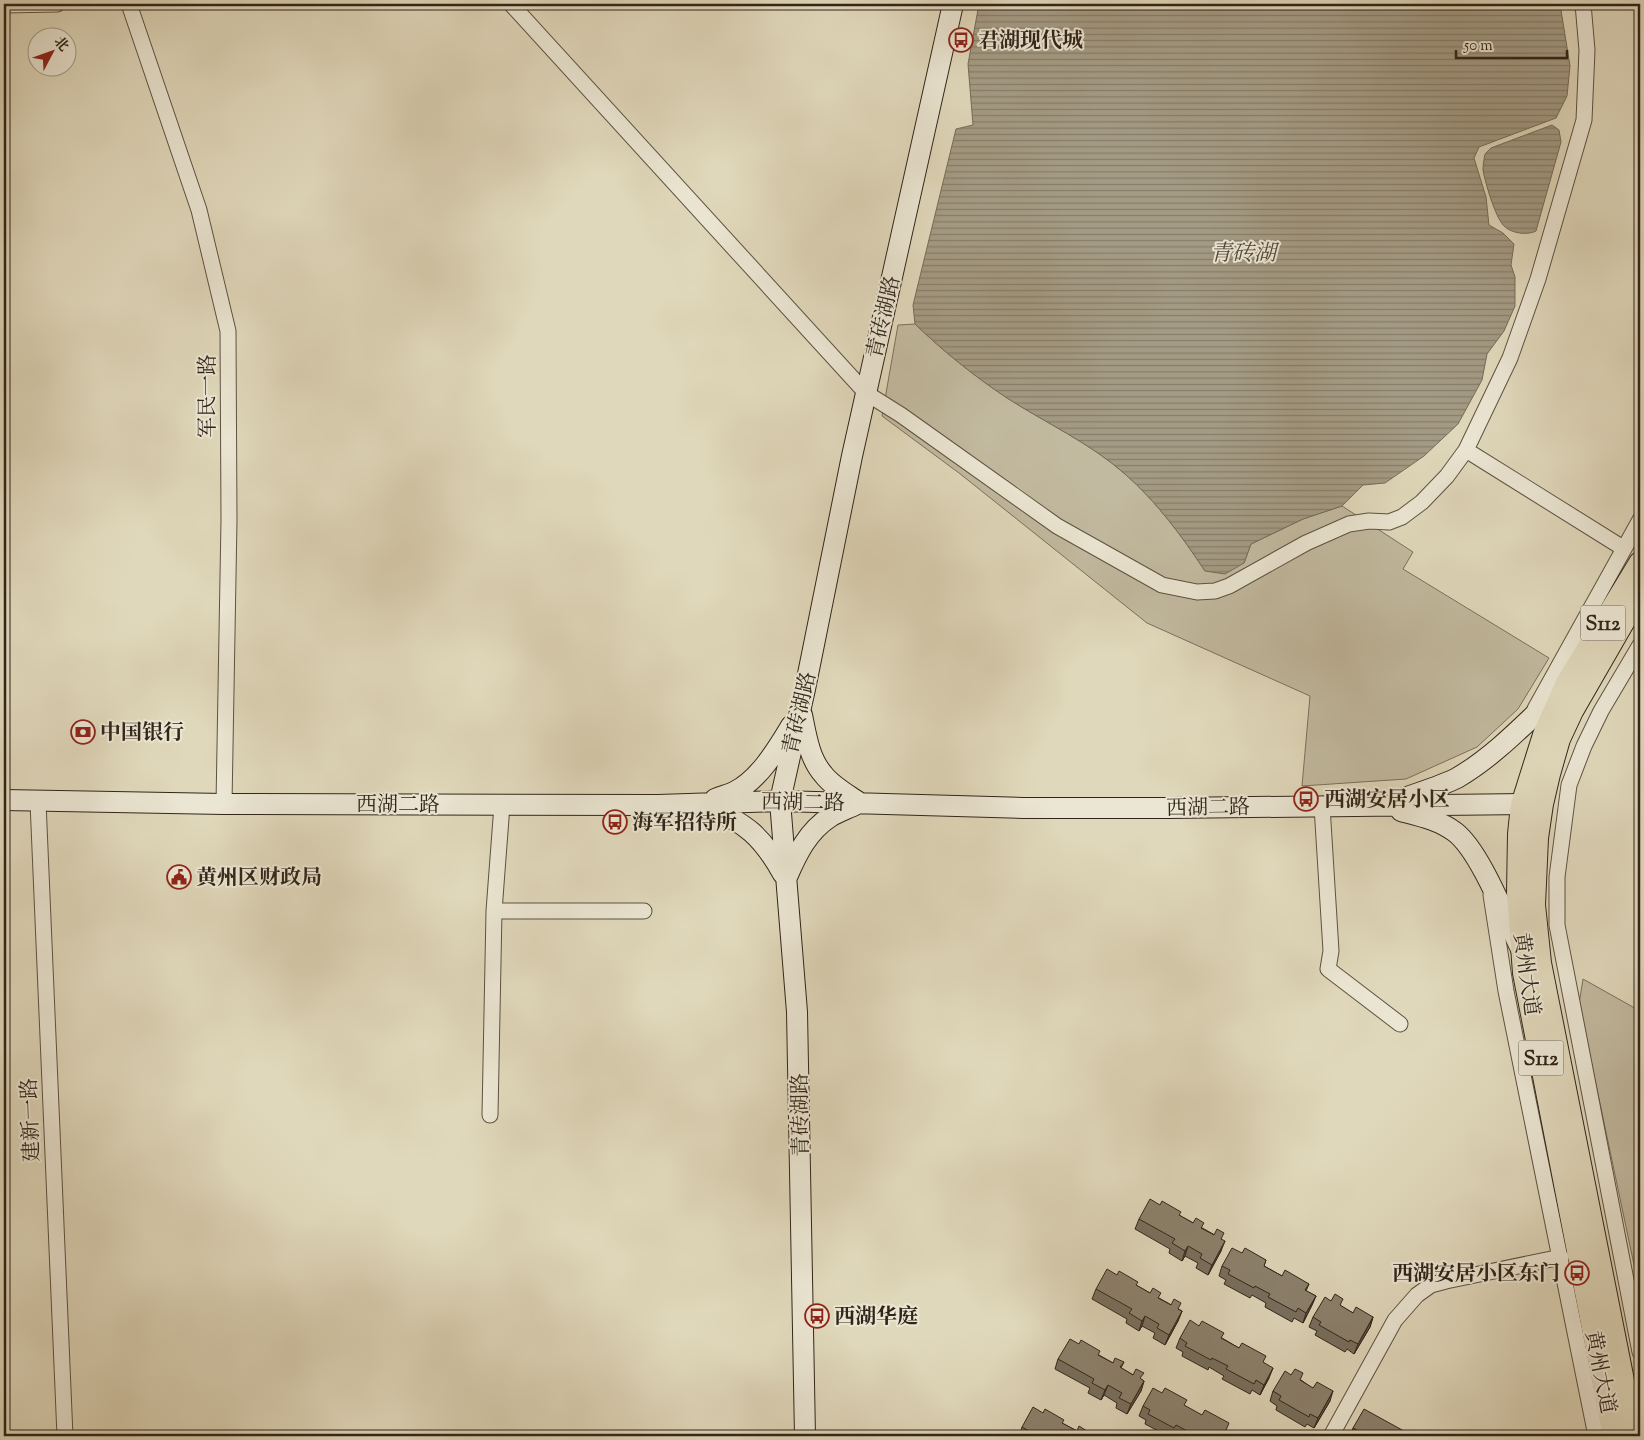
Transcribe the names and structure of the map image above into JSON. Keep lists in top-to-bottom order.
{
  "streets": {
    "main road": [
      "青砖湖路",
      "S112",
      "西湖二路",
      "黄州大道"
    ],
    "street": ["军民一路", "建新一路"]
  },
  "crossings": [
    ["青砖湖路", "西湖二路"],
    ["军民一路", "西湖二路"],
    ["西湖二路", "黄州大道"],
    ["西湖二路", "建新一路"]
  ],
  "water": ["青砖湖"],
  "places": {
    "bus stop": [
      "君湖现代城",
      "西湖安居小区",
      "海军招待所",
      "西湖安居小区东门",
      "西湖华庭"
    ],
    "bank": ["中国银行"],
    "public building": ["黄州区财政局"]
  },
  "scale_bar": "50 m",
  "north": "top right"
}
